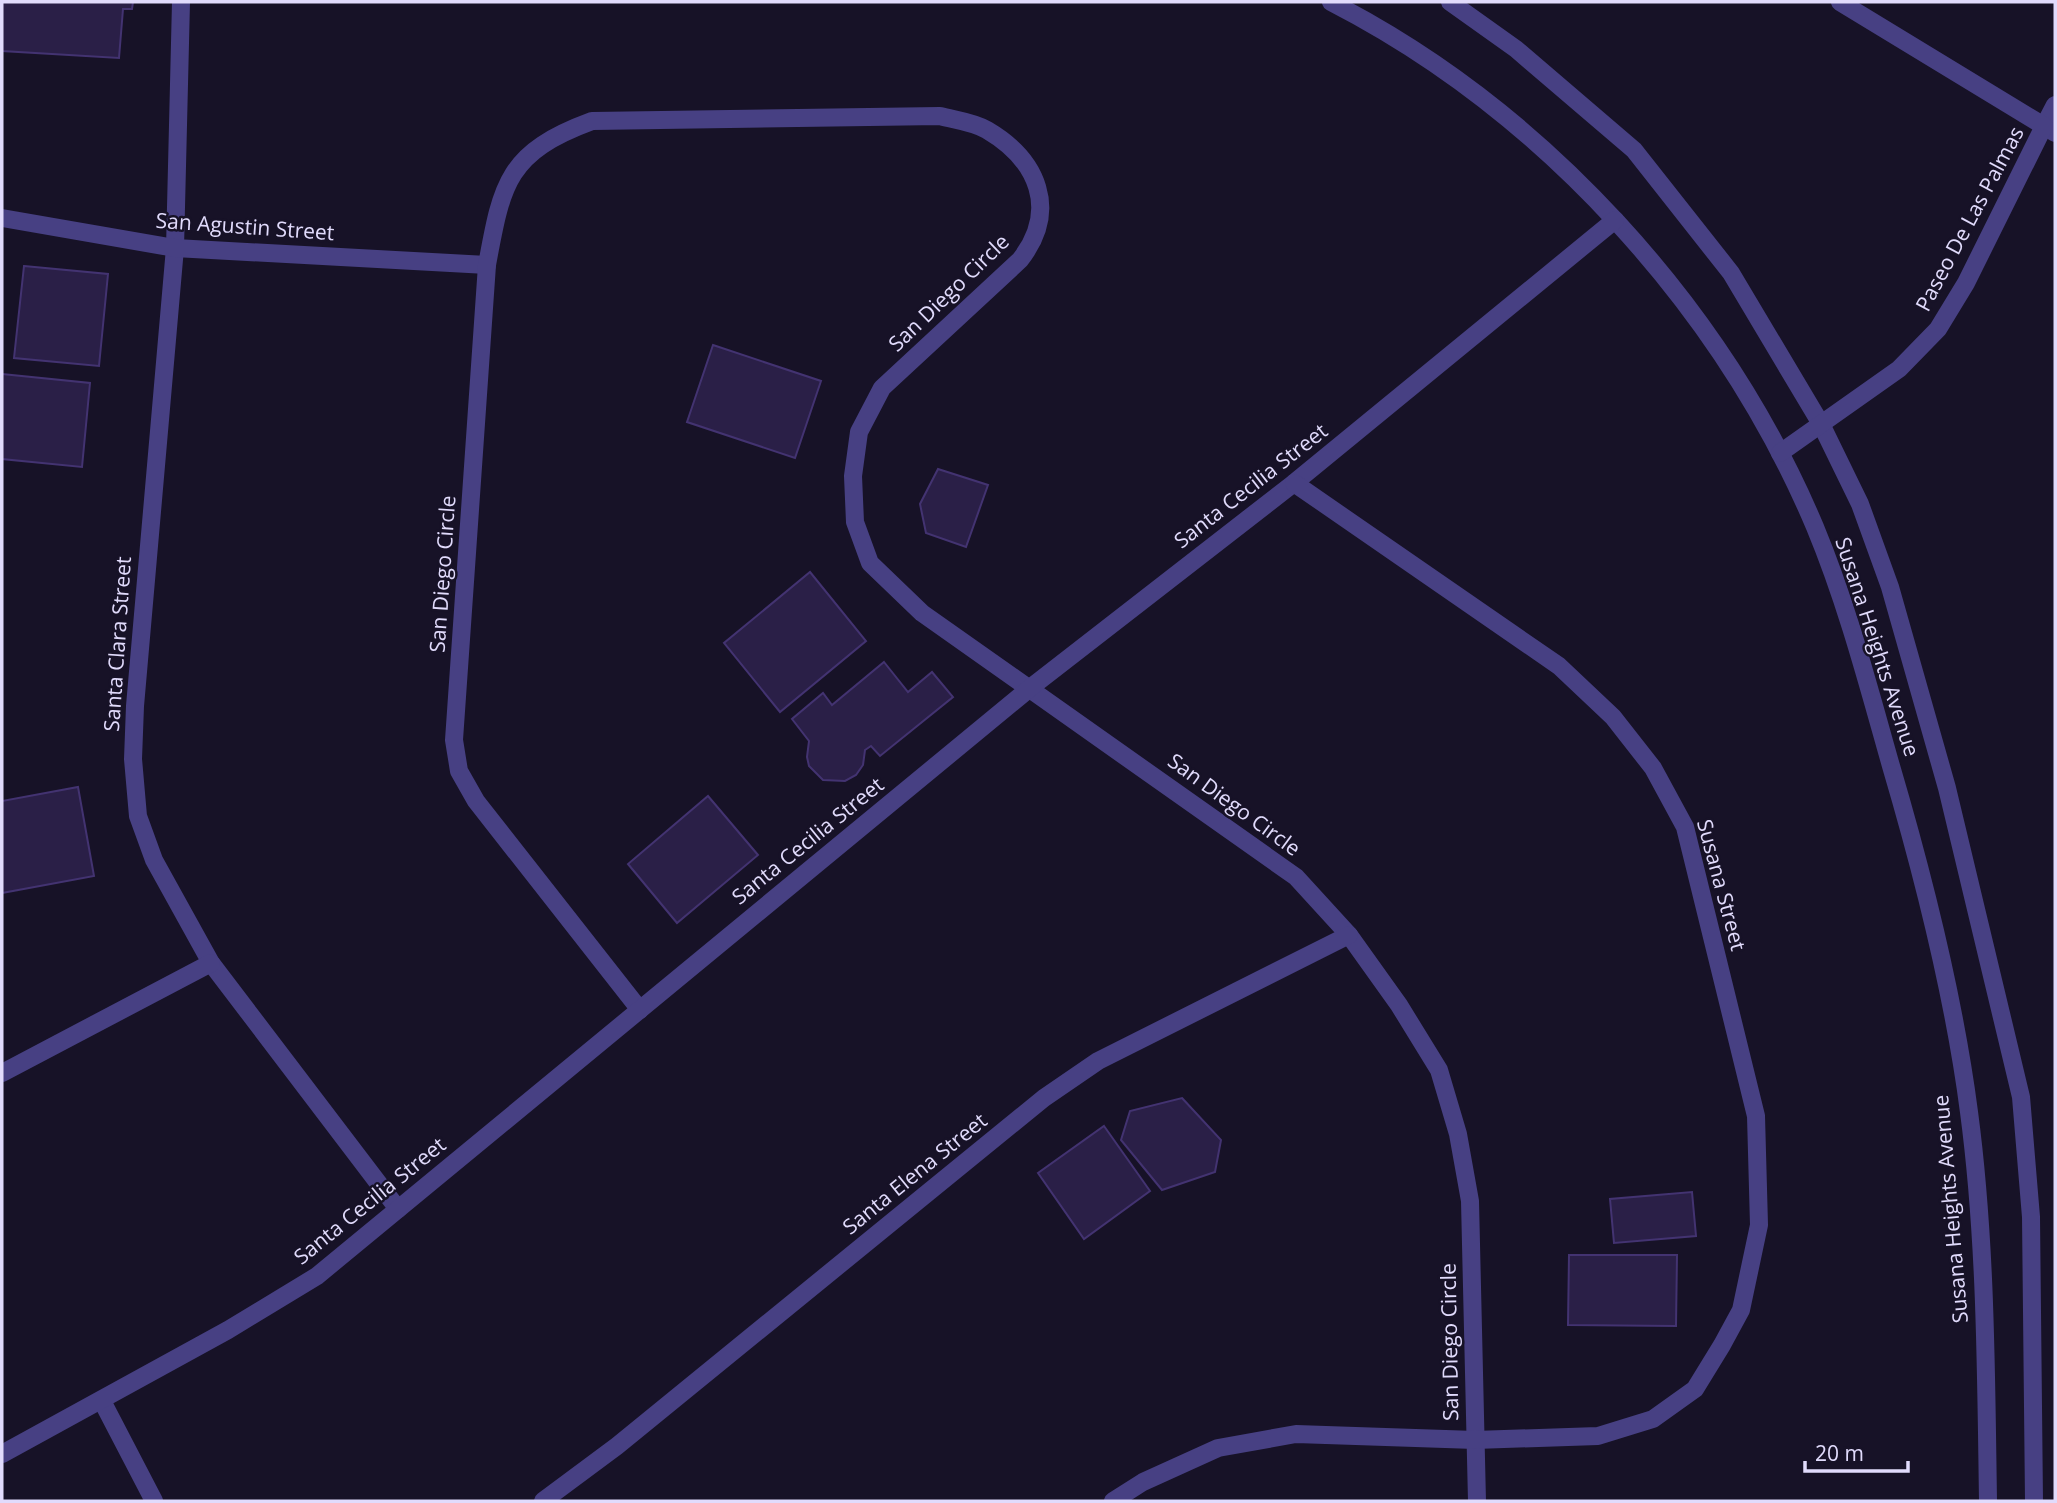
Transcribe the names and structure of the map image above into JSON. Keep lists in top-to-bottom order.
{
  "streets": {
    "street": [
      "Paseo De Las Palmas",
      "San Agustin Street",
      "San Diego Circle",
      "Santa Cecilia Street",
      "Santa Clara Street",
      "Susana Heights Avenue",
      "Susana Street",
      "Santa Elena Street"
    ]
  },
  "crossings": [
    ["Paseo De Las Palmas", "Susana Heights Avenue"],
    ["San Agustin Street", "San Diego Circle"],
    ["San Agustin Street", "Santa Clara Street"],
    ["San Diego Circle", "Santa Cecilia Street"],
    ["San Diego Circle", "Susana Street"],
    ["San Diego Circle", "Santa Elena Street"],
    ["Santa Cecilia Street", "Santa Clara Street"],
    ["Santa Cecilia Street", "Susana Heights Avenue"],
    ["Santa Cecilia Street", "Susana Street"]
  ],
  "scale_bar": "20 m"
}
